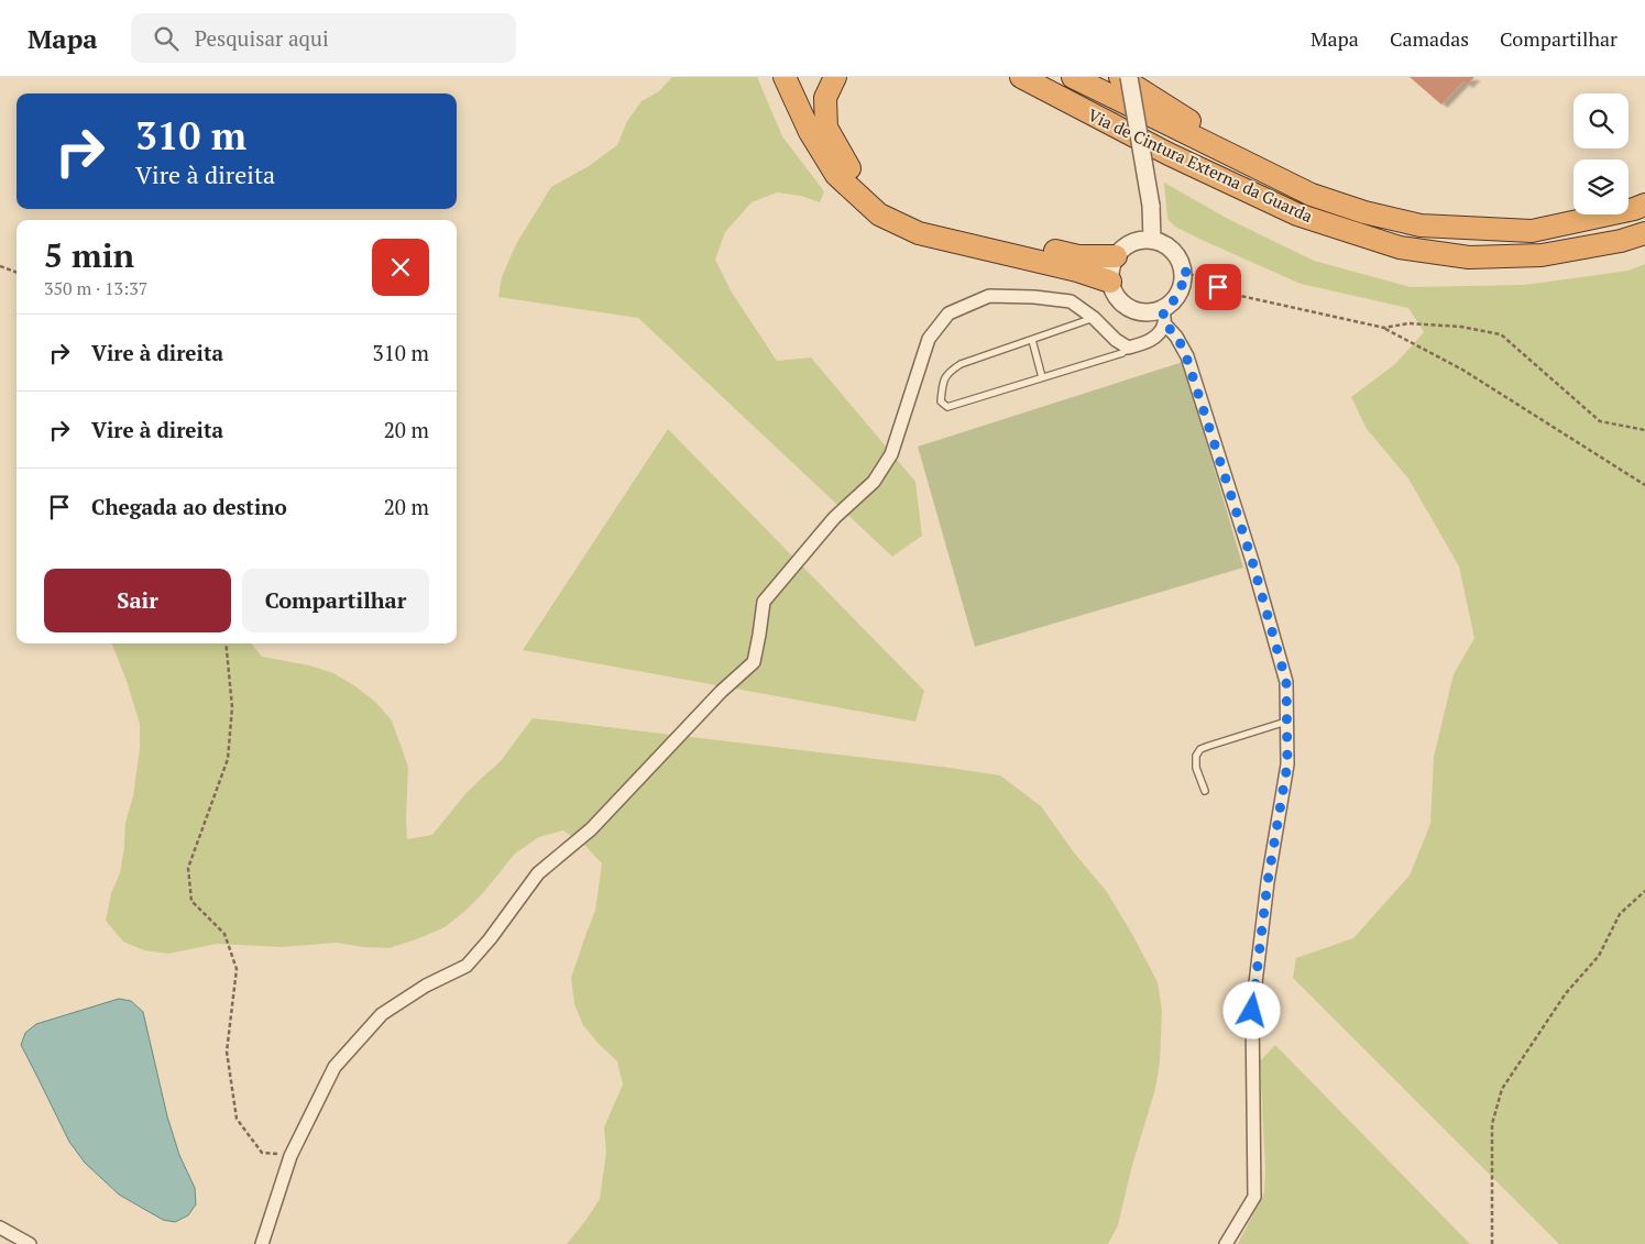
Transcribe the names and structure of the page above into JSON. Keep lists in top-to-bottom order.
{
  "streets": {
    "highway": ["Via de Cintura Externa da Guarda"]
  },
  "page": {
    "header": "Mapa",
    "search": "Pesquisar aqui",
    "nav": ["Mapa", "Camadas", "Compartilhar"],
    "turn": ["310 m", "Vire à direita"],
    "heading": ["5 min", "350 m · 13:37"],
    "list": [
      {
        "name": "Vire à direita",
        "value": "310 m"
      },
      {
        "name": "Vire à direita",
        "value": "20 m"
      },
      {
        "name": "Chegada ao destino",
        "value": "20 m"
      }
    ],
    "buttons": ["Sair", "Compartilhar"]
  }
}
